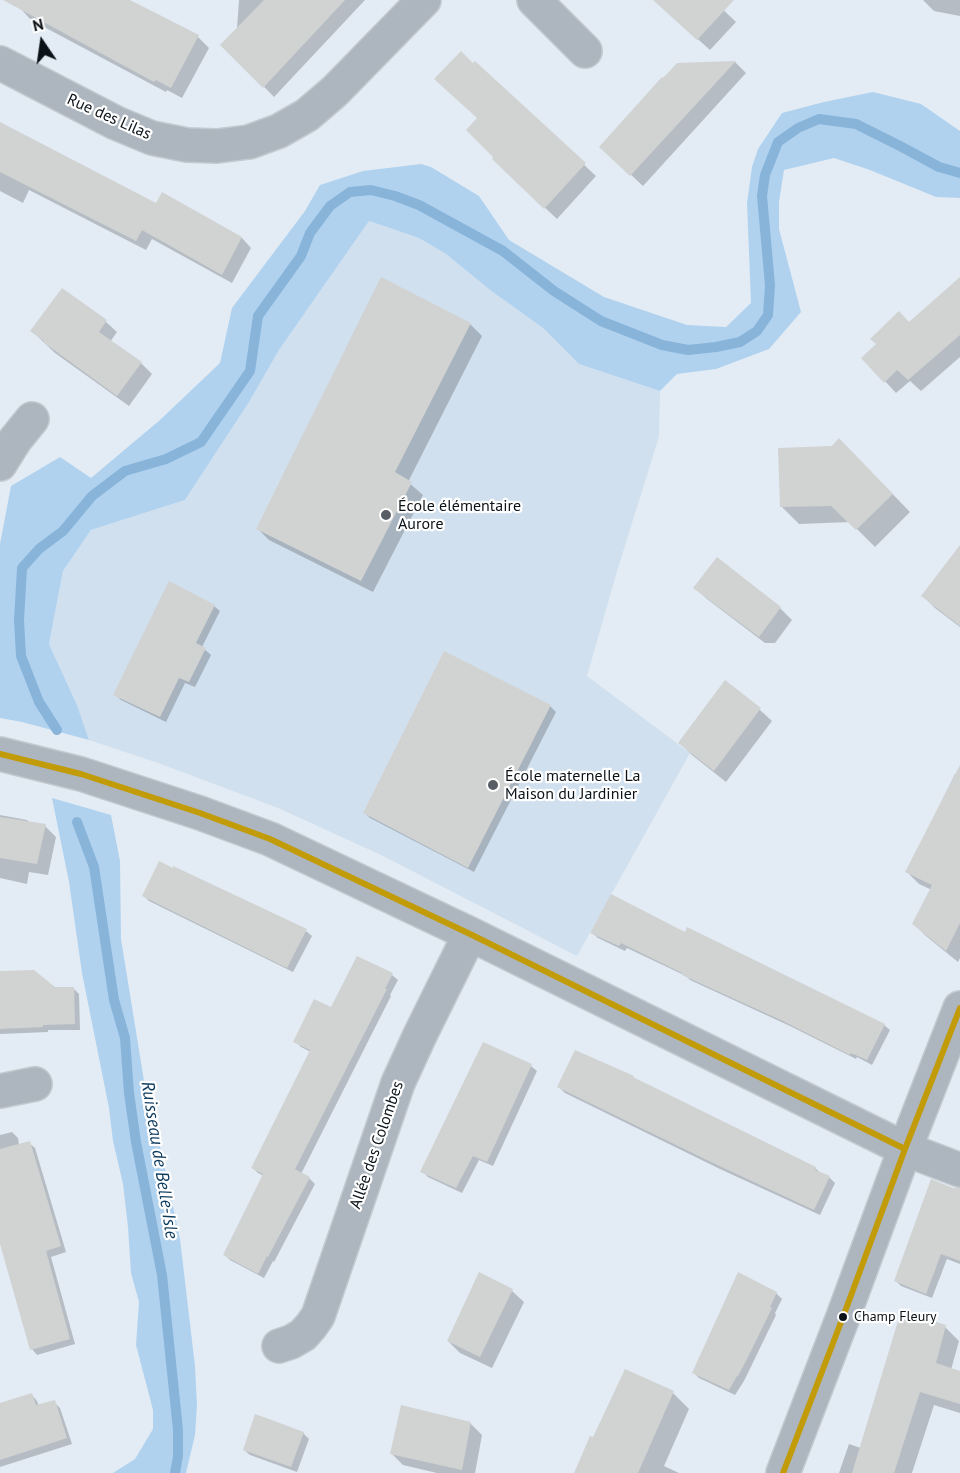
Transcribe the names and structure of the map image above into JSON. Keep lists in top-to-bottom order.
{
  "streets": {
    "street": ["Rue des Lilas", "Allée des Colombes"]
  },
  "water": ["Ruisseau de Belle-Isle"],
  "places": ["École élémentaire Aurore", "École maternelle La Maison du Jardinier", "Champ Fleury"],
  "north": "top"
}
